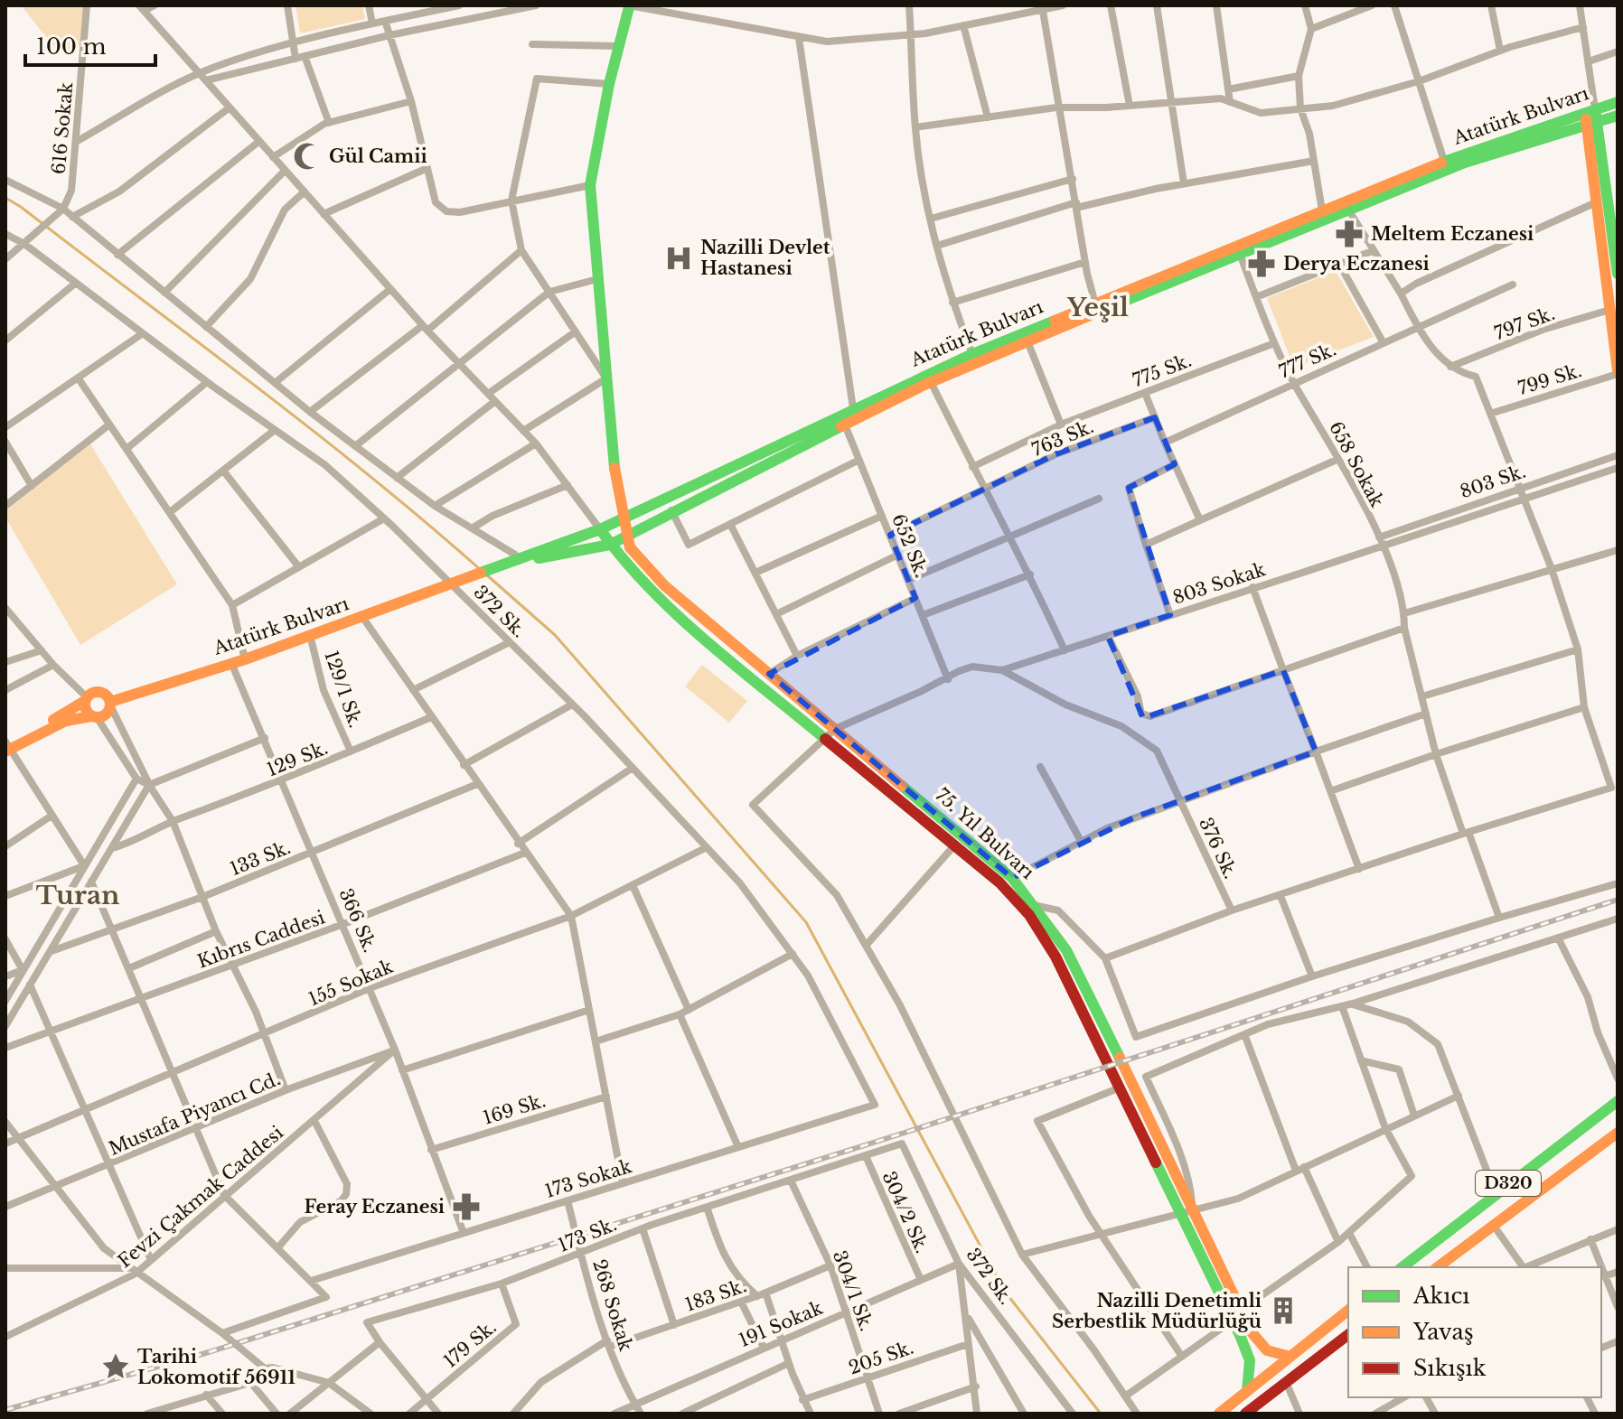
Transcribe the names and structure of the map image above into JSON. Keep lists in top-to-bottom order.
{
  "streets": {
    "main road": ["Atatürk Bulvarı", "75. Yıl Bulvarı", "D320"],
    "street": [
      "616 Sokak",
      "797 Sk.",
      "777 Sk.",
      "775 Sk.",
      "799 Sk.",
      "763 Sk.",
      "658 Sokak",
      "803 Sk.",
      "652 Sk.",
      "803 Sokak",
      "372 Sk.",
      "129/1 Sk.",
      "129 Sk.",
      "376 Sk.",
      "133 Sk.",
      "366 Sk.",
      "Kıbrıs Caddesi",
      "155 Sokak",
      "169 Sk.",
      "Mustafa Piyancı Cd.",
      "173 Sokak",
      "Fevzi Çakmak Caddesi",
      "304/2 Sk.",
      "173 Sk.",
      "304/1 Sk.",
      "183 Sk.",
      "268 Sokak",
      "191 Sokak",
      "179 Sk.",
      "205 Sk."
    ]
  },
  "crossings": [
    ["Atatürk Bulvarı", "658 Sokak"],
    ["Atatürk Bulvarı", "652 Sk."],
    ["Atatürk Bulvarı", "372 Sk."],
    ["Atatürk Bulvarı", "129/1 Sk."],
    ["Atatürk Bulvarı", "75. Yıl Bulvarı"],
    ["Atatürk Bulvarı", "366 Sk."],
    ["777 Sk.", "658 Sokak"],
    ["775 Sk.", "658 Sokak"],
    ["763 Sk.", "652 Sk."],
    ["658 Sokak", "803 Sk."],
    ["658 Sokak", "803 Sokak"],
    ["652 Sk.", "803 Sokak"],
    ["803 Sokak", "75. Yıl Bulvarı"],
    ["803 Sokak", "376 Sk."],
    ["372 Sk.", "155 Sokak"],
    ["372 Sk.", "173 Sokak"],
    ["372 Sk.", "173 Sk."],
    ["372 Sk.", "191 Sokak"],
    ["129/1 Sk.", "129 Sk."],
    ["129 Sk.", "366 Sk."],
    ["133 Sk.", "366 Sk."],
    ["366 Sk.", "Kıbrıs Caddesi"],
    ["366 Sk.", "155 Sokak"],
    ["366 Sk.", "169 Sk."],
    ["366 Sk.", "Mustafa Piyancı Cd."],
    ["366 Sk.", "173 Sokak"],
    ["366 Sk.", "Fevzi Çakmak Caddesi"],
    ["Mustafa Piyancı Cd.", "Fevzi Çakmak Caddesi"],
    ["173 Sokak", "268 Sokak"],
    ["304/2 Sk.", "173 Sk."],
    ["304/2 Sk.", "191 Sokak"],
    ["173 Sk.", "304/1 Sk."],
    ["173 Sk.", "268 Sokak"],
    ["173 Sk.", "179 Sk."],
    ["304/1 Sk.", "183 Sk."],
    ["304/1 Sk.", "191 Sokak"],
    ["304/1 Sk.", "205 Sk."],
    ["183 Sk.", "268 Sokak"],
    ["268 Sokak", "191 Sokak"]
  ],
  "districts": ["Yeşil", "Turan"],
  "places": {
    "mosque": ["Gül Camii"],
    "pharmacy": ["Meltem Eczanesi", "Derya Eczanesi", "Feray Eczanesi"],
    "hospital": ["Nazilli Devlet Hastanesi"],
    "building": ["Nazilli Denetimli Serbestlik Müdürlüğü"],
    "place": ["Tarihi Lokomotif 56911"]
  },
  "legend": ["Akıcı", "Yavaş", "Sıkışık"],
  "scale_bar": "100 m"
}
